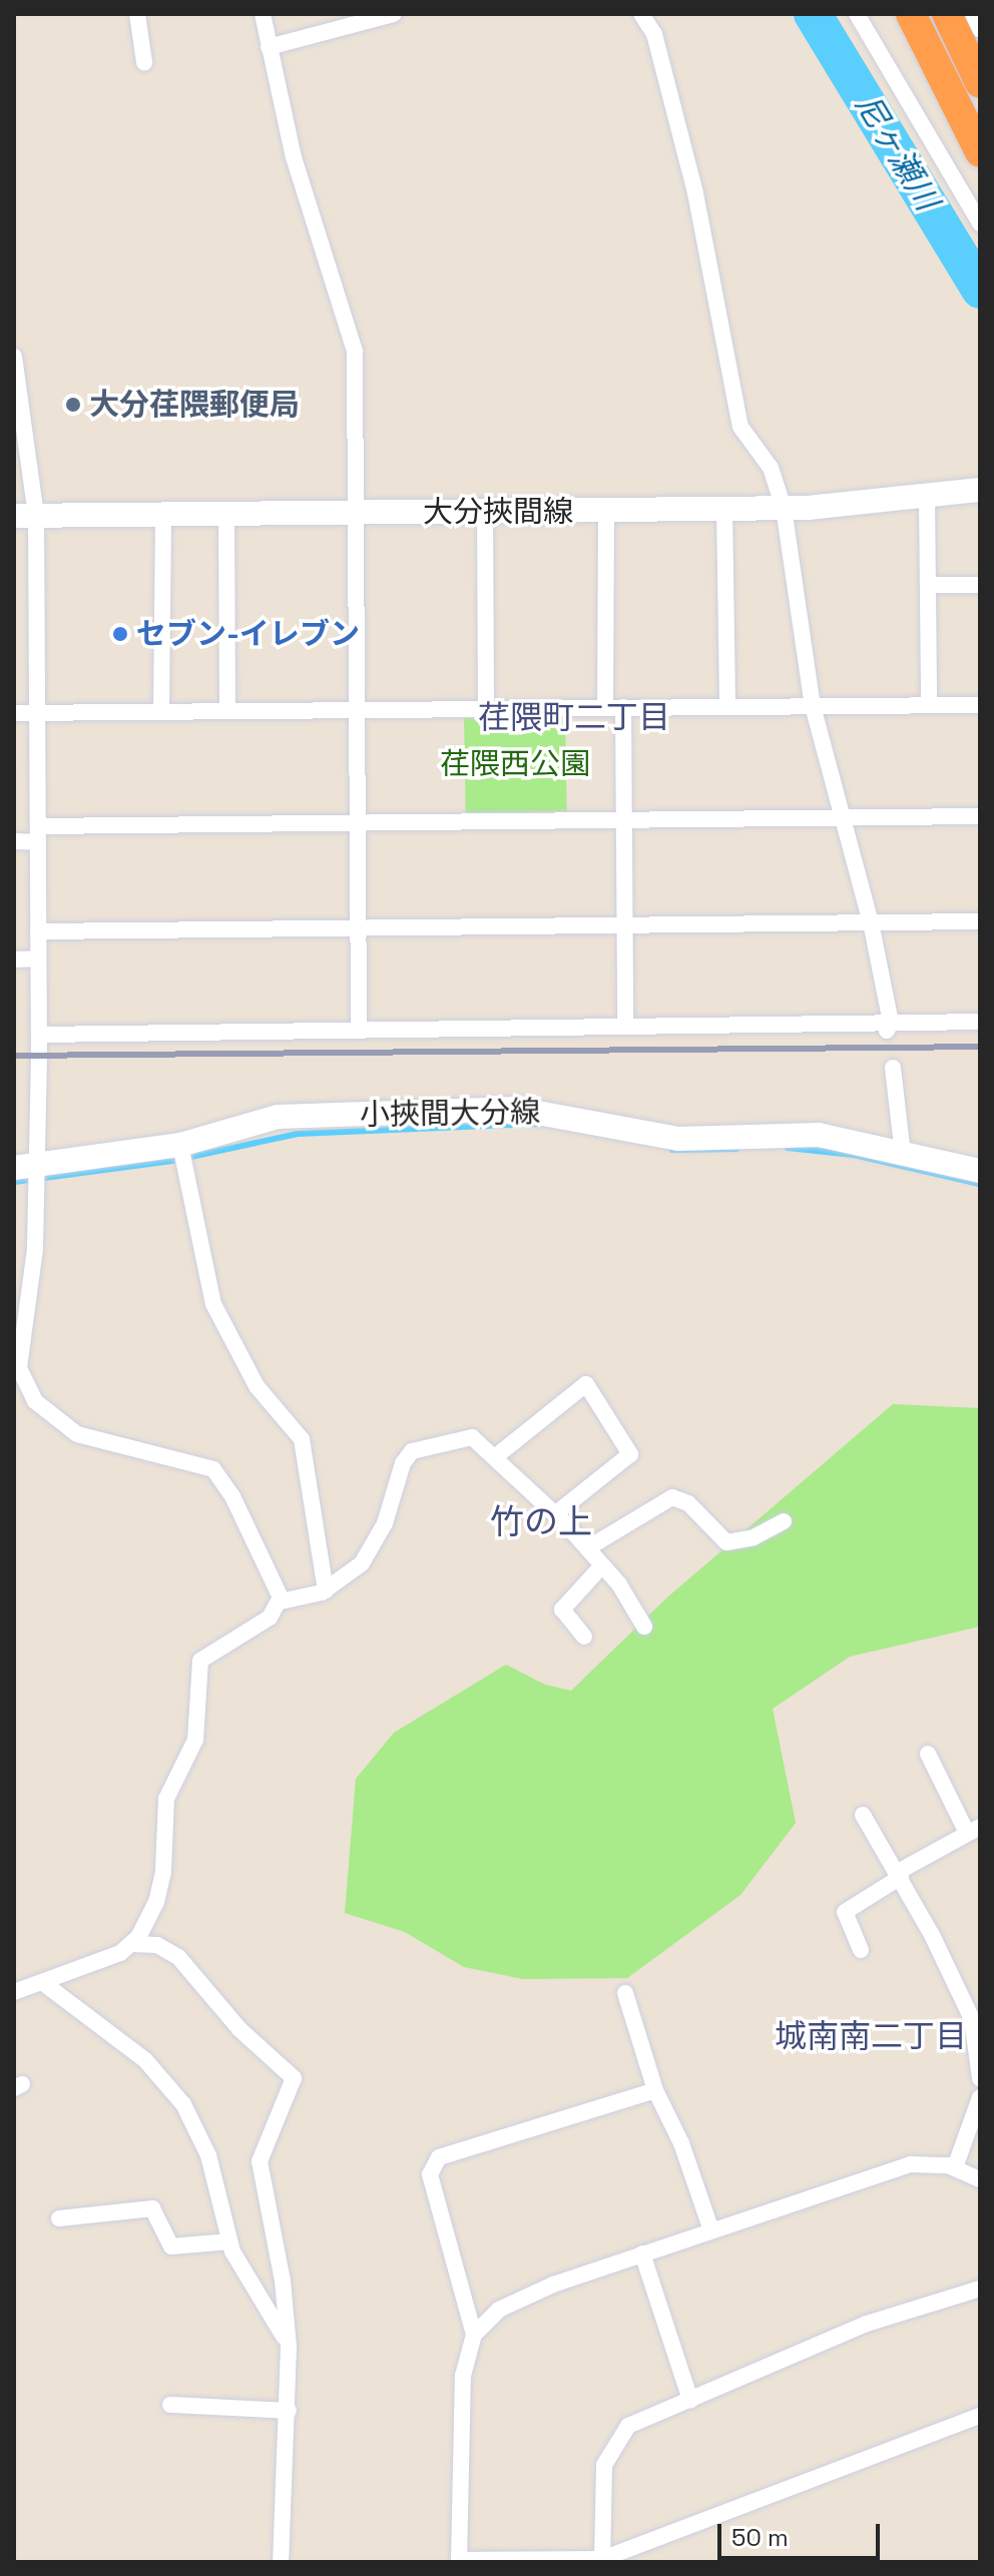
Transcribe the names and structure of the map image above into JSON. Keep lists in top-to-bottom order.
{
  "streets": {
    "main road": ["大分挾間線", "小挾間大分線"]
  },
  "districts": ["荏隈町二丁目", "竹の上", "城南南二丁目"],
  "water": ["尼ヶ瀬川"],
  "parks": ["荏隈西公園"],
  "places": ["大分荏隈郵便局", "セブン-イレブン"],
  "scale_bar": "50 m"
}
